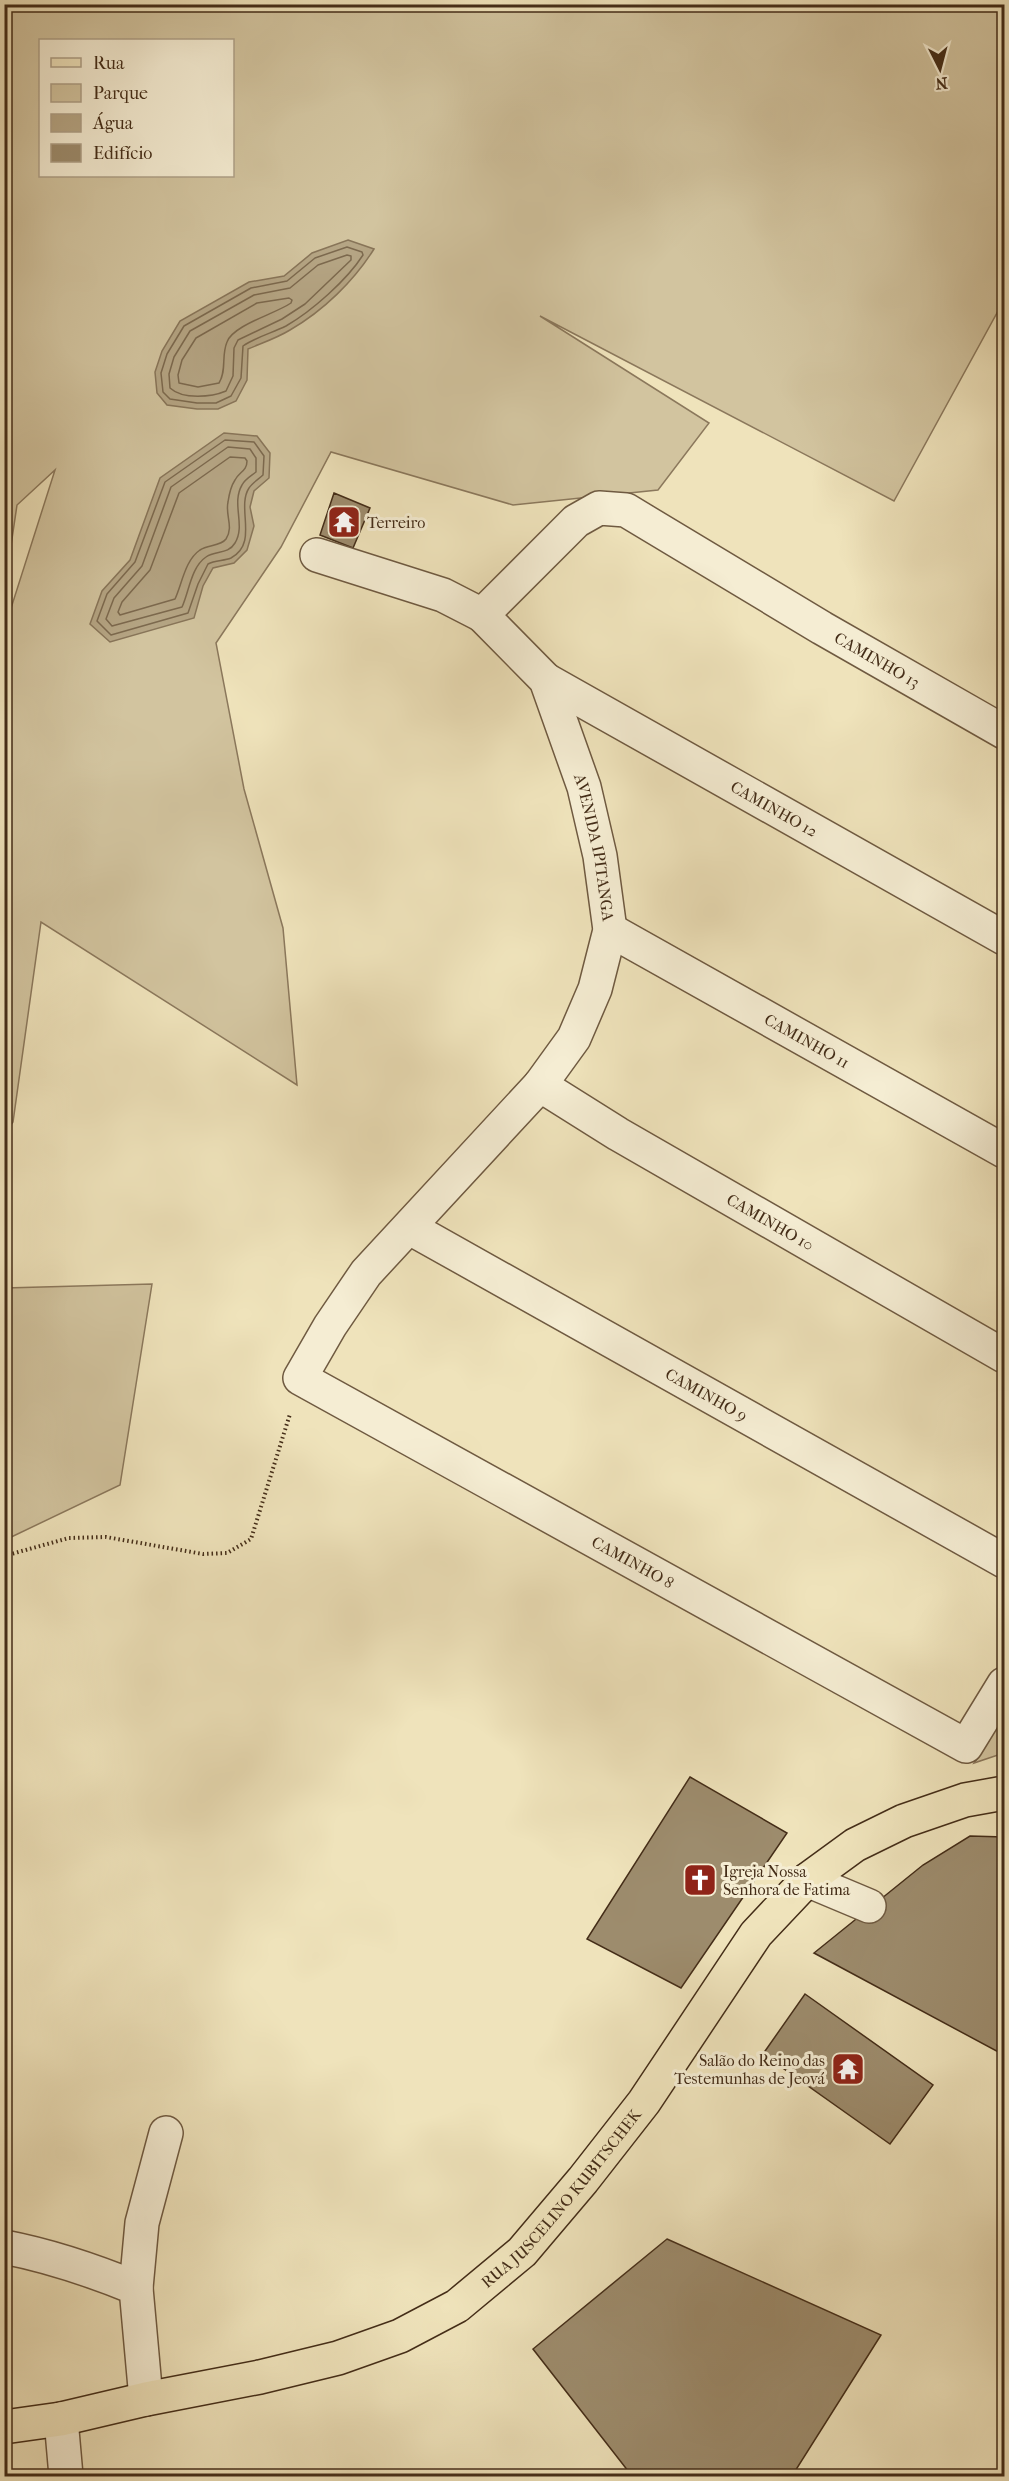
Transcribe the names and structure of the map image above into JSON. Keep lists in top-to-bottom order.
{
  "streets": {
    "main road": ["RUA JUSCELINO KUBITSCHEK"],
    "street": [
      "CAMINHO 13",
      "CAMINHO 12",
      "AVENIDA IPITANGA",
      "CAMINHO 11",
      "CAMINHO 10",
      "CAMINHO 9",
      "CAMINHO 8"
    ]
  },
  "crossings": [
    ["CAMINHO 13", "AVENIDA IPITANGA"],
    ["CAMINHO 12", "AVENIDA IPITANGA"],
    ["AVENIDA IPITANGA", "CAMINHO 11"],
    ["AVENIDA IPITANGA", "CAMINHO 10"],
    ["AVENIDA IPITANGA", "CAMINHO 9"],
    ["AVENIDA IPITANGA", "CAMINHO 8"]
  ],
  "places": {
    "temple": ["Terreiro", "Salão do Reino das Testemunhas de Jeová"],
    "church": ["Igreja Nossa Senhora de Fatima"]
  },
  "legend": [
    "Rua",
    "Parque",
    "Água",
    "Edifício"
  ],
  "north": "bottom"
}
